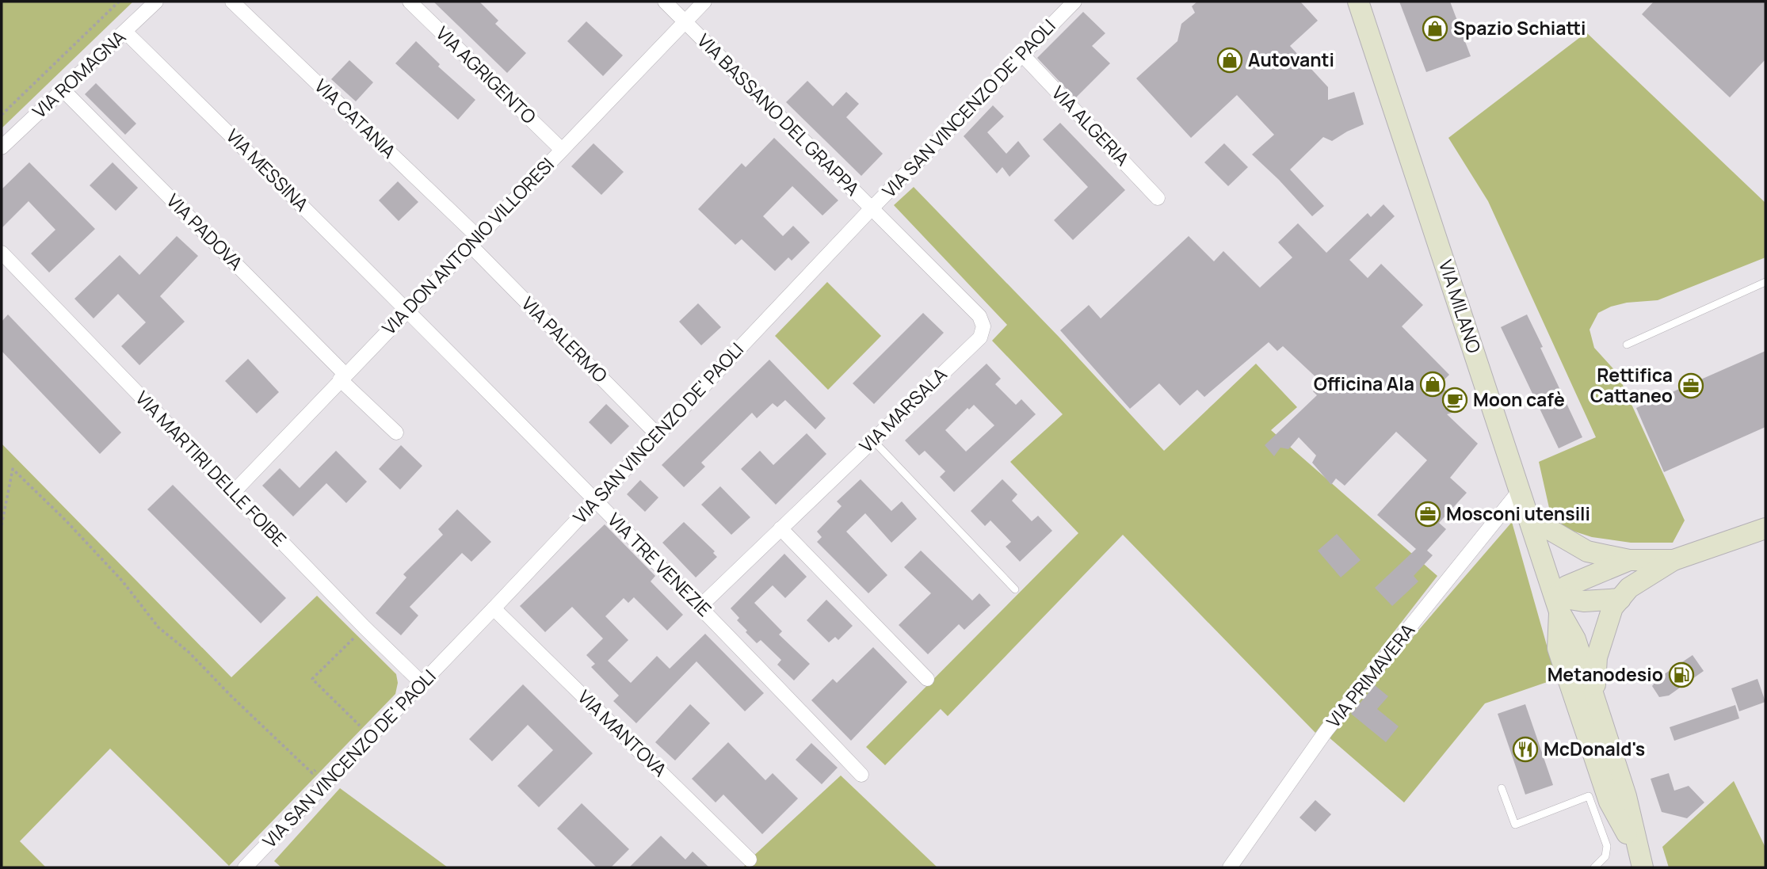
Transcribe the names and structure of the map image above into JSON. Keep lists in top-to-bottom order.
{
  "streets": {
    "main road": ["VIA MILANO"],
    "street": [
      "VIA ROMAGNA",
      "VIA AGRIGENTO",
      "VIA SAN VINCENZO DE' PAOLI",
      "VIA BASSANO DEL GRAPPA",
      "VIA CATANIA",
      "VIA ALGERIA",
      "VIA MESSINA",
      "VIA PADOVA",
      "VIA DON ANTONIO VILLORESI",
      "VIA PALERMO",
      "VIA MARSALA",
      "VIA MARTIRI DELLE FOIBE",
      "VIA TRE VENEZIE",
      "VIA PRIMAVERA",
      "VIA MANTOVA"
    ]
  },
  "crossings": [
    ["VIA ROMAGNA", "VIA MESSINA"],
    ["VIA ROMAGNA", "VIA PADOVA"],
    ["VIA AGRIGENTO", "VIA DON ANTONIO VILLORESI"],
    ["VIA SAN VINCENZO DE' PAOLI", "VIA BASSANO DEL GRAPPA"],
    ["VIA SAN VINCENZO DE' PAOLI", "VIA ALGERIA"],
    ["VIA SAN VINCENZO DE' PAOLI", "VIA PALERMO"],
    ["VIA SAN VINCENZO DE' PAOLI", "VIA MARSALA"],
    ["VIA SAN VINCENZO DE' PAOLI", "VIA MARTIRI DELLE FOIBE"],
    ["VIA SAN VINCENZO DE' PAOLI", "VIA TRE VENEZIE"],
    ["VIA SAN VINCENZO DE' PAOLI", "VIA MANTOVA"],
    ["VIA BASSANO DEL GRAPPA", "VIA DON ANTONIO VILLORESI"],
    ["VIA BASSANO DEL GRAPPA", "VIA MARSALA"],
    ["VIA CATANIA", "VIA DON ANTONIO VILLORESI"],
    ["VIA CATANIA", "VIA PALERMO"],
    ["VIA MESSINA", "VIA DON ANTONIO VILLORESI"],
    ["VIA MESSINA", "VIA TRE VENEZIE"],
    ["VIA PADOVA", "VIA DON ANTONIO VILLORESI"],
    ["VIA DON ANTONIO VILLORESI", "VIA PALERMO"],
    ["VIA DON ANTONIO VILLORESI", "VIA MARTIRI DELLE FOIBE"],
    ["VIA DON ANTONIO VILLORESI", "VIA TRE VENEZIE"],
    ["VIA MILANO", "VIA PRIMAVERA"],
    ["VIA MARSALA", "VIA TRE VENEZIE"]
  ],
  "places": {
    "shop": ["Spazio Schiatti", "Autovanti", "Officina Ala"],
    "office": ["Rettifica Cattaneo", "Mosconi utensili"],
    "cafe": ["Moon cafè"],
    "fuel station": ["Metanodesio"],
    "restaurant": ["McDonald's"]
  }
}
